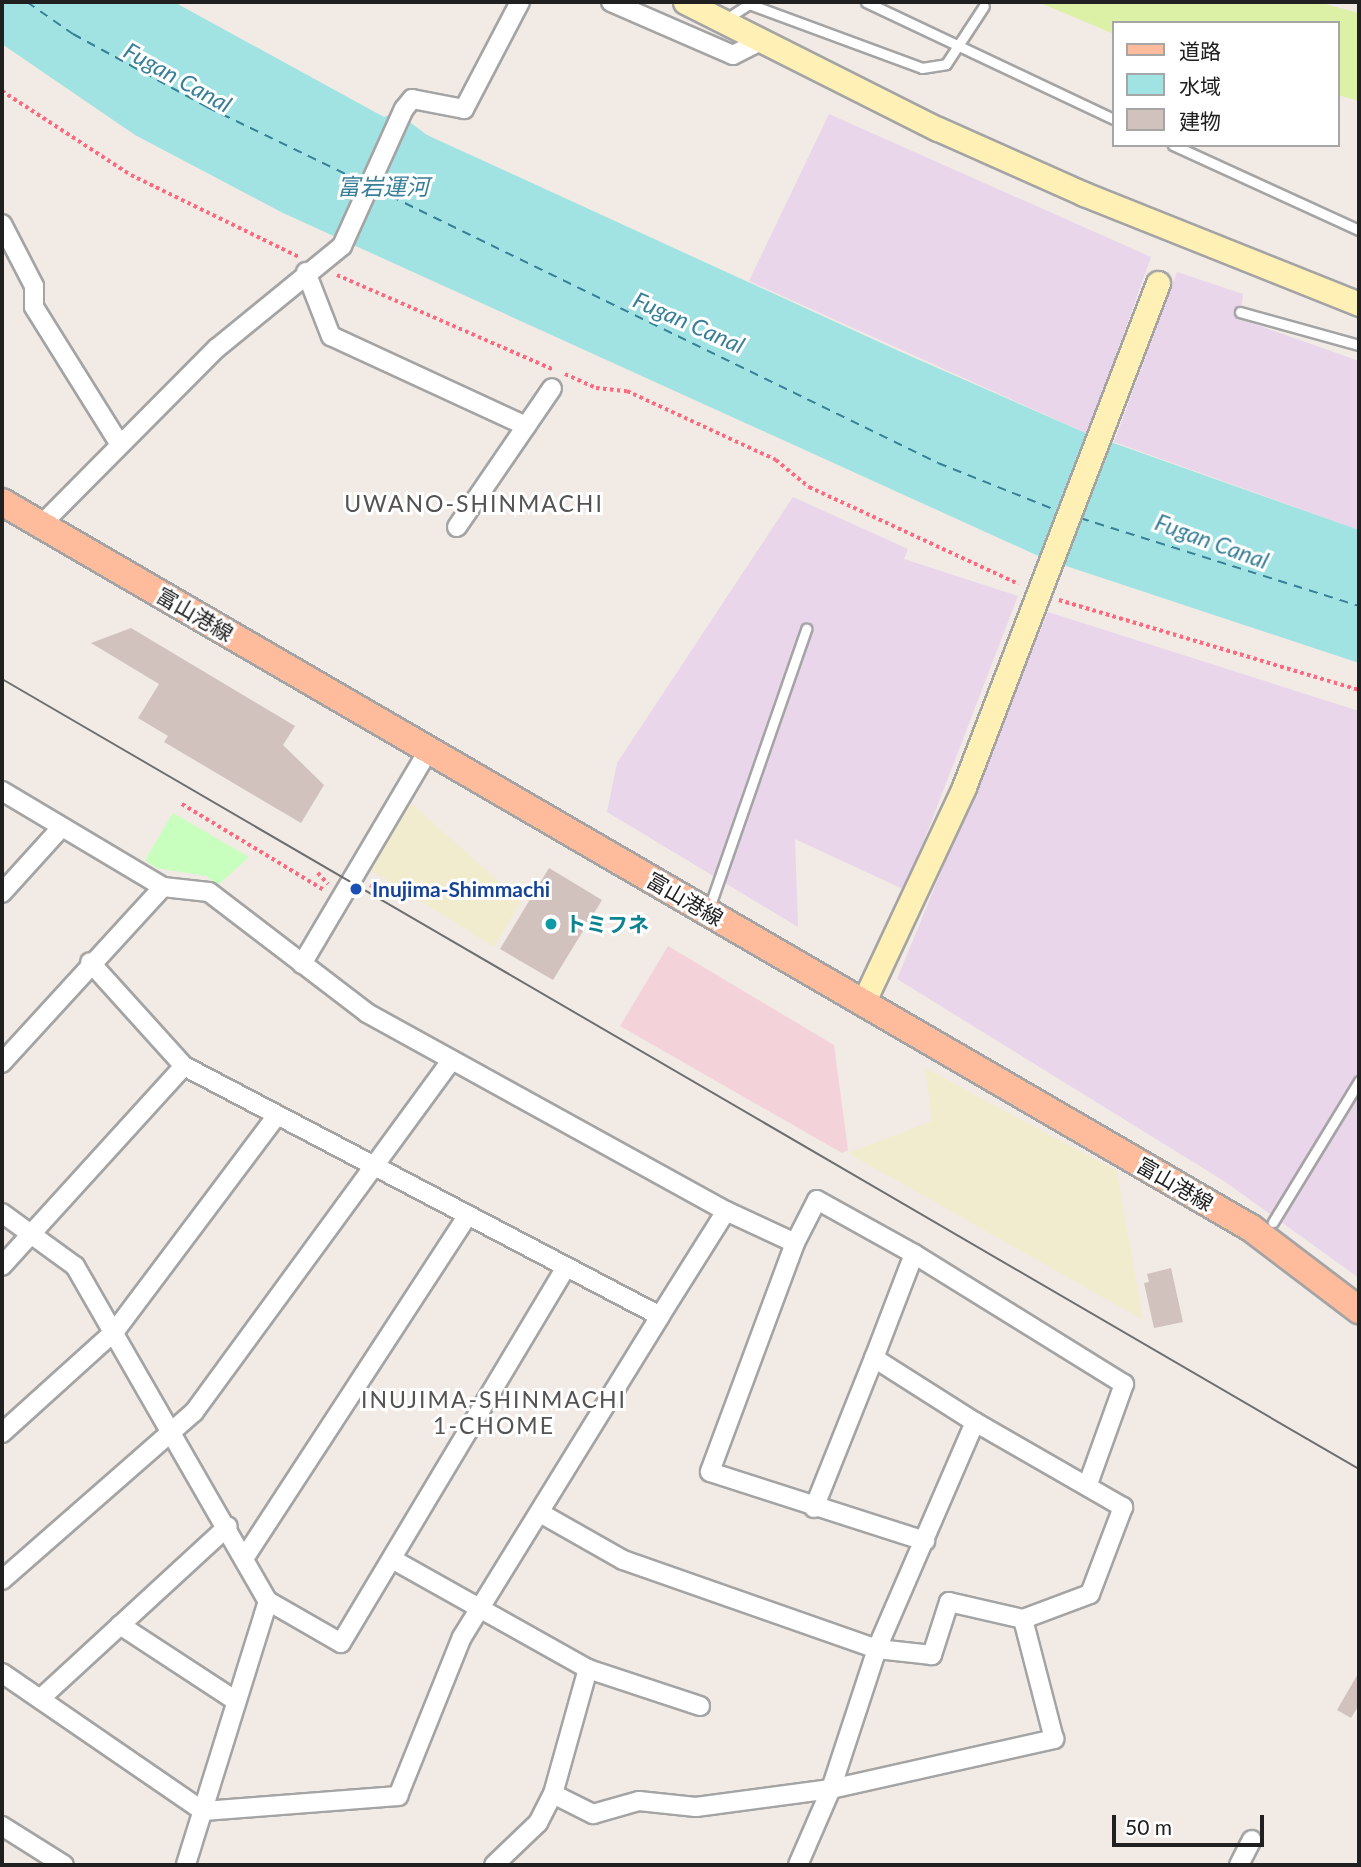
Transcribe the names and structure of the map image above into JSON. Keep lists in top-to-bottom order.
{
  "streets": {
    "main road": ["富山港線"]
  },
  "districts": ["UWANO-SHINMACHI", "INUJIMA-SHINMACHI 1-CHOME"],
  "water": ["Fugan Canal", "富岩運河"],
  "places": ["Inujima-Shimmachi", "トミフネ"],
  "legend": ["道路", "水域", "建物"],
  "scale_bar": "50 m"
}
